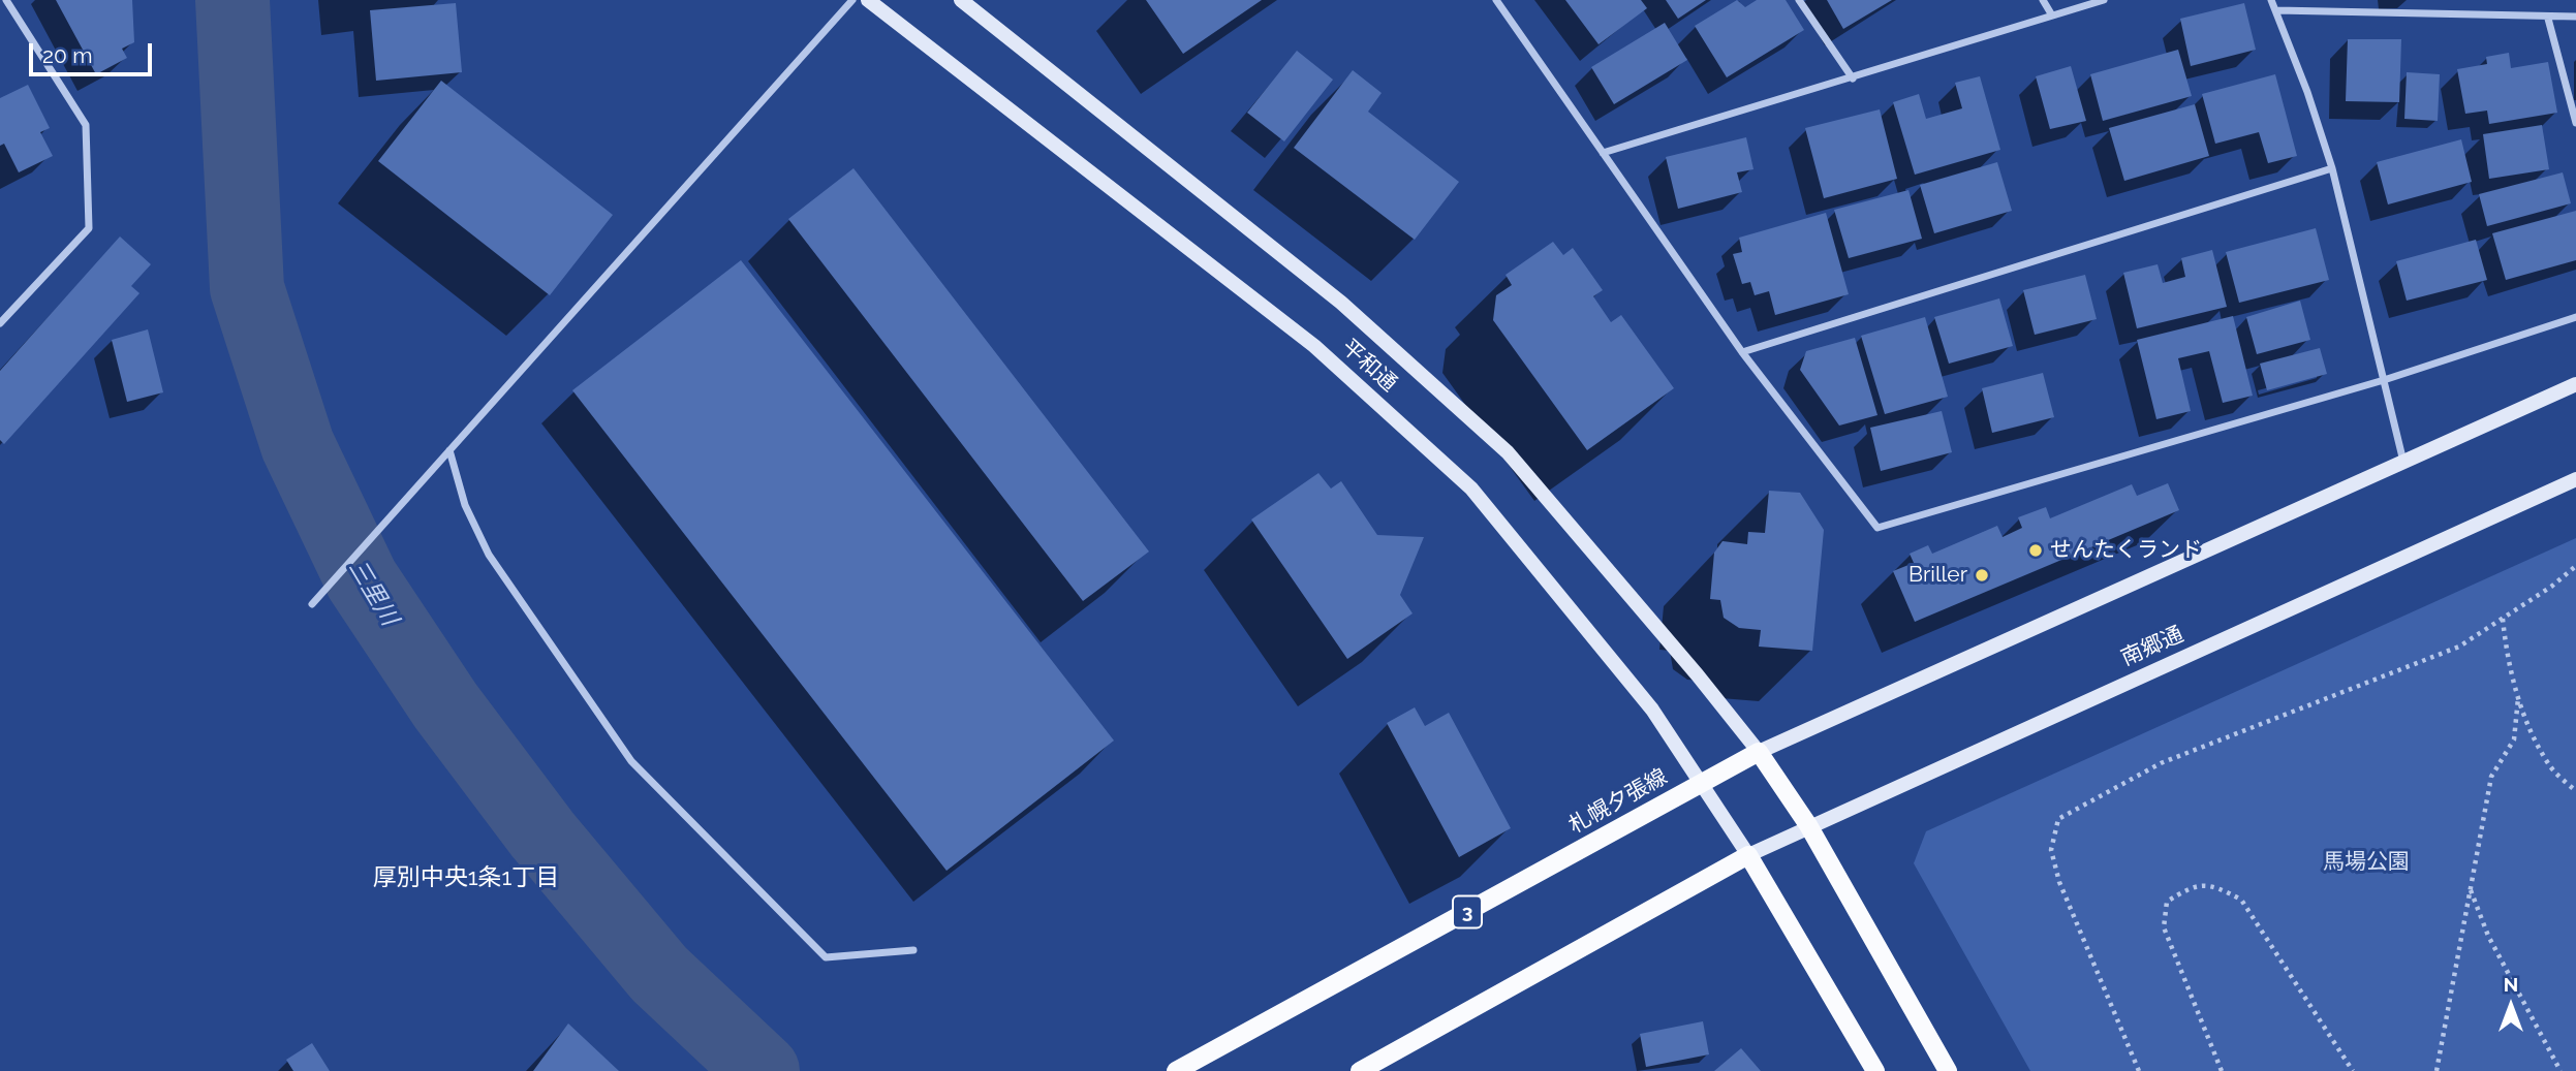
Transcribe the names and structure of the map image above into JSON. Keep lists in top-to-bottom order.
{
  "streets": {
    "main road": ["札幌夕張線", "3"],
    "street": ["平和通", "南郷通"]
  },
  "crossings": [
    ["平和通", "南郷通"],
    ["平和通", "札幌夕張線"]
  ],
  "districts": ["厚別中央1条1丁目"],
  "water": ["三里川"],
  "parks": ["馬場公園"],
  "places": ["せんたくランド", "Briller"],
  "scale_bar": "20 m",
  "north": "top"
}
